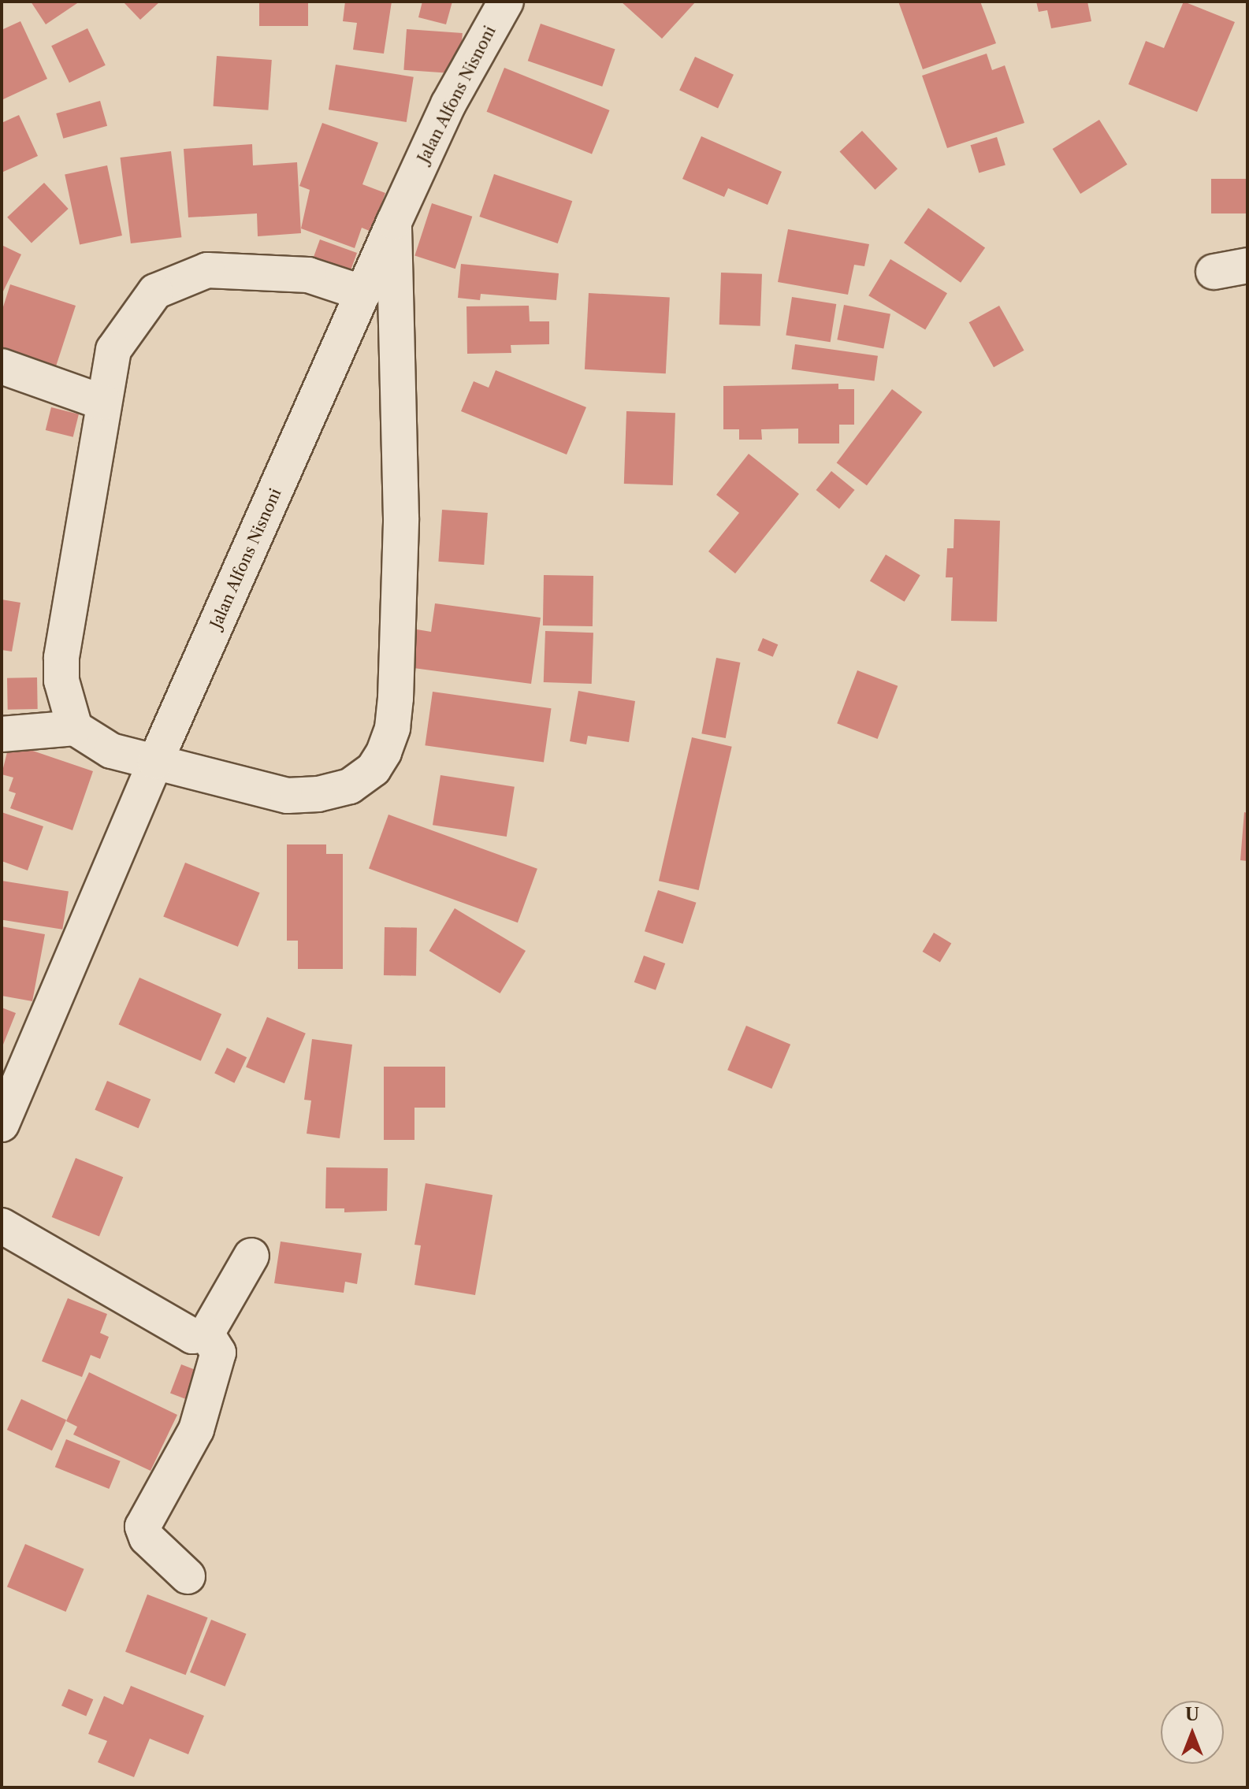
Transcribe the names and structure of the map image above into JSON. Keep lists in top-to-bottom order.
{
  "streets": {
    "street": ["Jalan Alfons Nisnoni"]
  },
  "north": "top"
}
